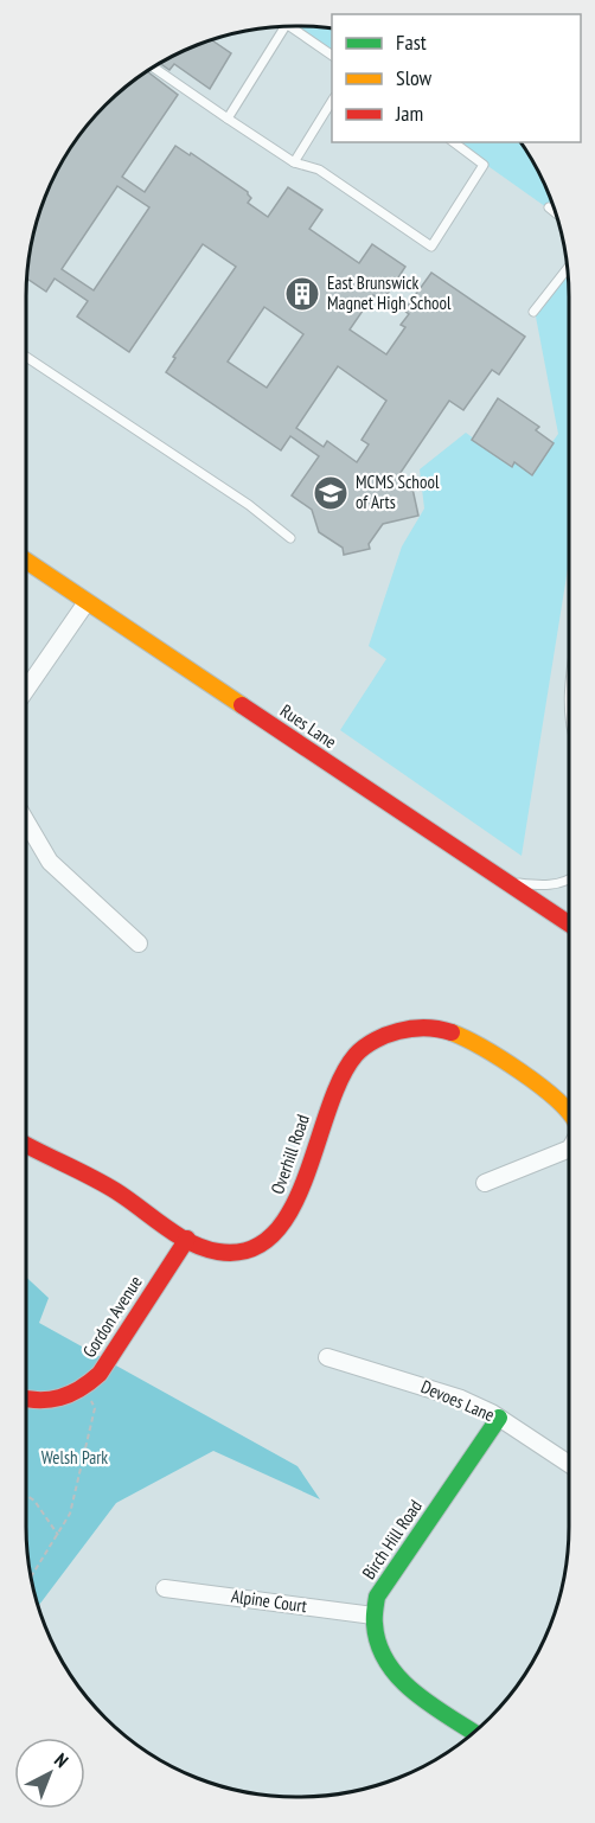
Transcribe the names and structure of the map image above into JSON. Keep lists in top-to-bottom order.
{
  "streets": {
    "street": [
      "Rues Lane",
      "Overhill Road",
      "Gordon Avenue",
      "Devoes Lane",
      "Birch Hill Road",
      "Alpine Court"
    ]
  },
  "crossings": [
    ["Overhill Road", "Gordon Avenue"],
    ["Devoes Lane", "Birch Hill Road"],
    ["Birch Hill Road", "Alpine Court"]
  ],
  "parks": ["Welsh Park"],
  "places": {
    "building": ["East Brunswick Magnet High School"],
    "school or university": ["MCMS School of Arts"]
  },
  "legend": ["Fast", "Slow", "Jam"],
  "north": "top right"
}
